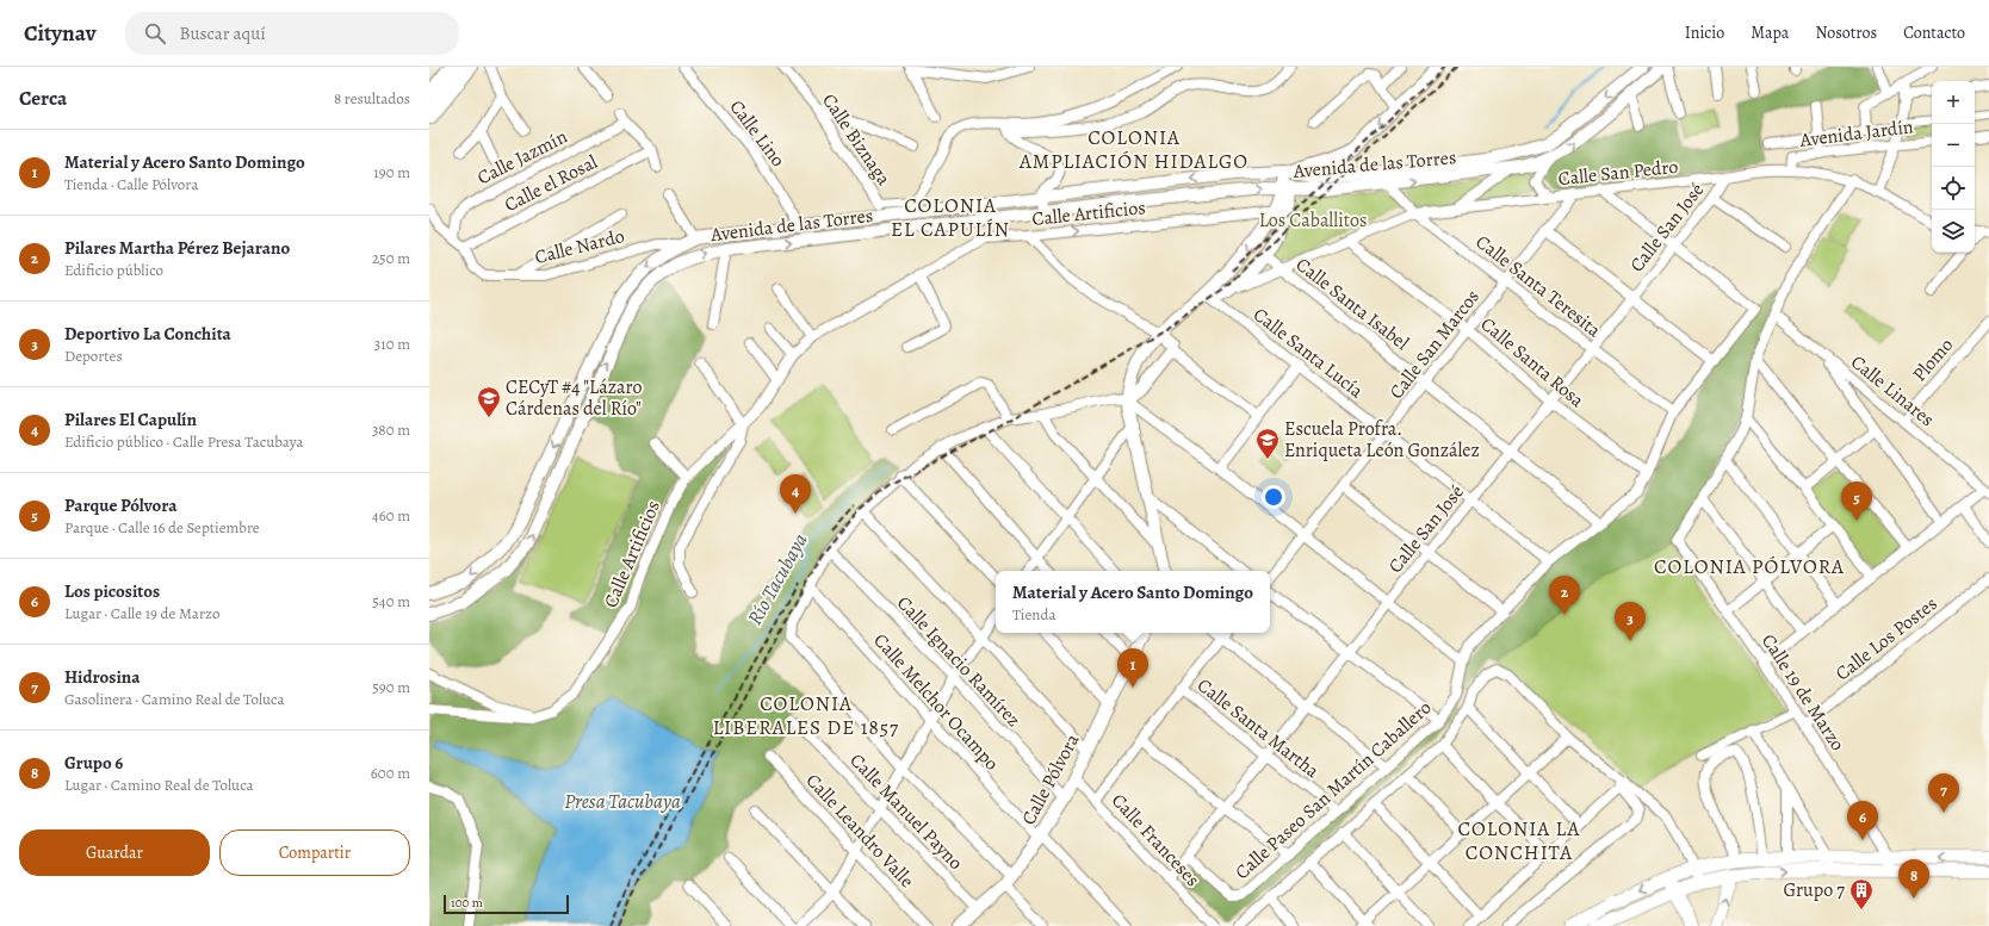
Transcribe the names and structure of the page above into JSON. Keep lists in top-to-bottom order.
{
  "streets": {
    "street": [
      "Calle Lino",
      "Avenida Jardín",
      "Calle Biznaga",
      "Calle Jazmín",
      "Avenida de las Torres",
      "Calle San Pedro",
      "Calle el Rosal",
      "Calle Artificios",
      "Calle San José",
      "Calle Nardo",
      "Calle Santa Teresita",
      "Calle Santa Isabel",
      "Calle San Marcos",
      "Calle Santa Lucía",
      "Plomo",
      "Calle Santa Rosa",
      "Calle Linares",
      "Calle Los Postes",
      "Calle Ignacio Ramírez",
      "Calle 19 de Marzo",
      "Calle Melchor Ocampo",
      "Calle Santa Martha",
      "Calle Pólvora",
      "Calle Paseo San Martín Caballero",
      "Calle Manuel Payno",
      "Calle Leandro Valle",
      "Calle Franceses"
    ]
  },
  "crossings": [
    ["Calle Lino", "Avenida de las Torres"],
    ["Avenida Jardín", "Calle San Pedro"],
    ["Avenida de las Torres", "Calle Nardo"],
    ["Avenida de las Torres", "Calle Santa Teresita"],
    ["Calle San Pedro", "Calle San José"],
    ["Calle San Pedro", "Calle Santa Teresita"],
    ["Calle San Pedro", "Calle Santa Isabel"],
    ["Calle San Pedro", "Calle San Marcos"],
    ["Calle San Pedro", "Calle Santa Rosa"],
    ["Calle el Rosal", "Calle Nardo"],
    ["Calle San José", "Calle Santa Teresita"],
    ["Calle San José", "Calle Santa Isabel"],
    ["Calle San José", "Calle Santa Lucía"],
    ["Calle San José", "Calle Santa Rosa"],
    ["Calle San José", "Calle Santa Martha"],
    ["Calle San José", "Calle Paseo San Martín Caballero"],
    ["Calle San José", "Calle Franceses"],
    ["Calle Santa Teresita", "Calle San Marcos"],
    ["Calle Santa Isabel", "Calle San Marcos"],
    ["Calle Santa Isabel", "Calle Paseo San Martín Caballero"],
    ["Calle San Marcos", "Calle Santa Lucía"],
    ["Calle San Marcos", "Calle Santa Rosa"],
    ["Calle Santa Lucía", "Calle Paseo San Martín Caballero"],
    ["Plomo", "Calle Linares"],
    ["Calle Santa Rosa", "Calle Paseo San Martín Caballero"],
    ["Calle Los Postes", "Calle 19 de Marzo"],
    ["Calle Ignacio Ramírez", "Calle Pólvora"],
    ["Calle Melchor Ocampo", "Calle Pólvora"],
    ["Calle Santa Martha", "Calle Paseo San Martín Caballero"],
    ["Calle Pólvora", "Calle Manuel Payno"],
    ["Calle Pólvora", "Calle Franceses"]
  ],
  "districts": [
    "COLONIA AMPLIACIÓN HIDALGO",
    "COLONIA EL CAPULÍN",
    "COLONIA PÓLVORA",
    "COLONIA LIBERALES DE 1857",
    "COLONIA LA CONCHITA"
  ],
  "water": ["Río Tacubaya", "Presa Tacubaya"],
  "parks": ["Los Caballitos"],
  "places": {
    "school or university": ["CECyT #4 \"Lázaro Cárdenas del Río\"", "Escuela Profra. Enriqueta León González"],
    "building": ["Grupo 7"]
  },
  "scale_bar": "100 m",
  "page": {
    "header": "Citynav",
    "search": "Buscar aquí",
    "nav": [
      "Inicio",
      "Mapa",
      "Nosotros",
      "Contacto"
    ],
    "heading": ["Cerca", "8 resultados"],
    "map_buttons": ["+", "−"],
    "list": [
      {
        "mark": "1",
        "name": "Material y Acero Santo Domingo",
        "note": "Tienda · Calle Pólvora",
        "value": "190 m"
      },
      {
        "mark": "2",
        "name": "Pilares Martha Pérez Bejarano",
        "note": "Edificio público",
        "value": "250 m"
      },
      {
        "mark": "3",
        "name": "Deportivo La Conchita",
        "note": "Deportes",
        "value": "310 m"
      },
      {
        "mark": "4",
        "name": "Pilares El Capulín",
        "note": "Edificio público · Calle Presa Tacubaya",
        "value": "380 m"
      },
      {
        "mark": "5",
        "name": "Parque Pólvora",
        "note": "Parque · Calle 16 de Septiembre",
        "value": "460 m"
      },
      {
        "mark": "6",
        "name": "Los picositos",
        "note": "Lugar · Calle 19 de Marzo",
        "value": "540 m"
      },
      {
        "mark": "7",
        "name": "Hidrosina",
        "note": "Gasolinera · Camino Real de Toluca",
        "value": "590 m"
      },
      {
        "mark": "8",
        "name": "Grupo 6",
        "note": "Lugar · Camino Real de Toluca",
        "value": "600 m"
      }
    ],
    "pins": [
      "4",
      "5",
      "2",
      "3",
      "1",
      "7",
      "6",
      "8"
    ],
    "popup": ["Material y Acero Santo Domingo", "Tienda"],
    "buttons": ["Guardar", "Compartir"],
    "scale": "100 m"
  }
}
